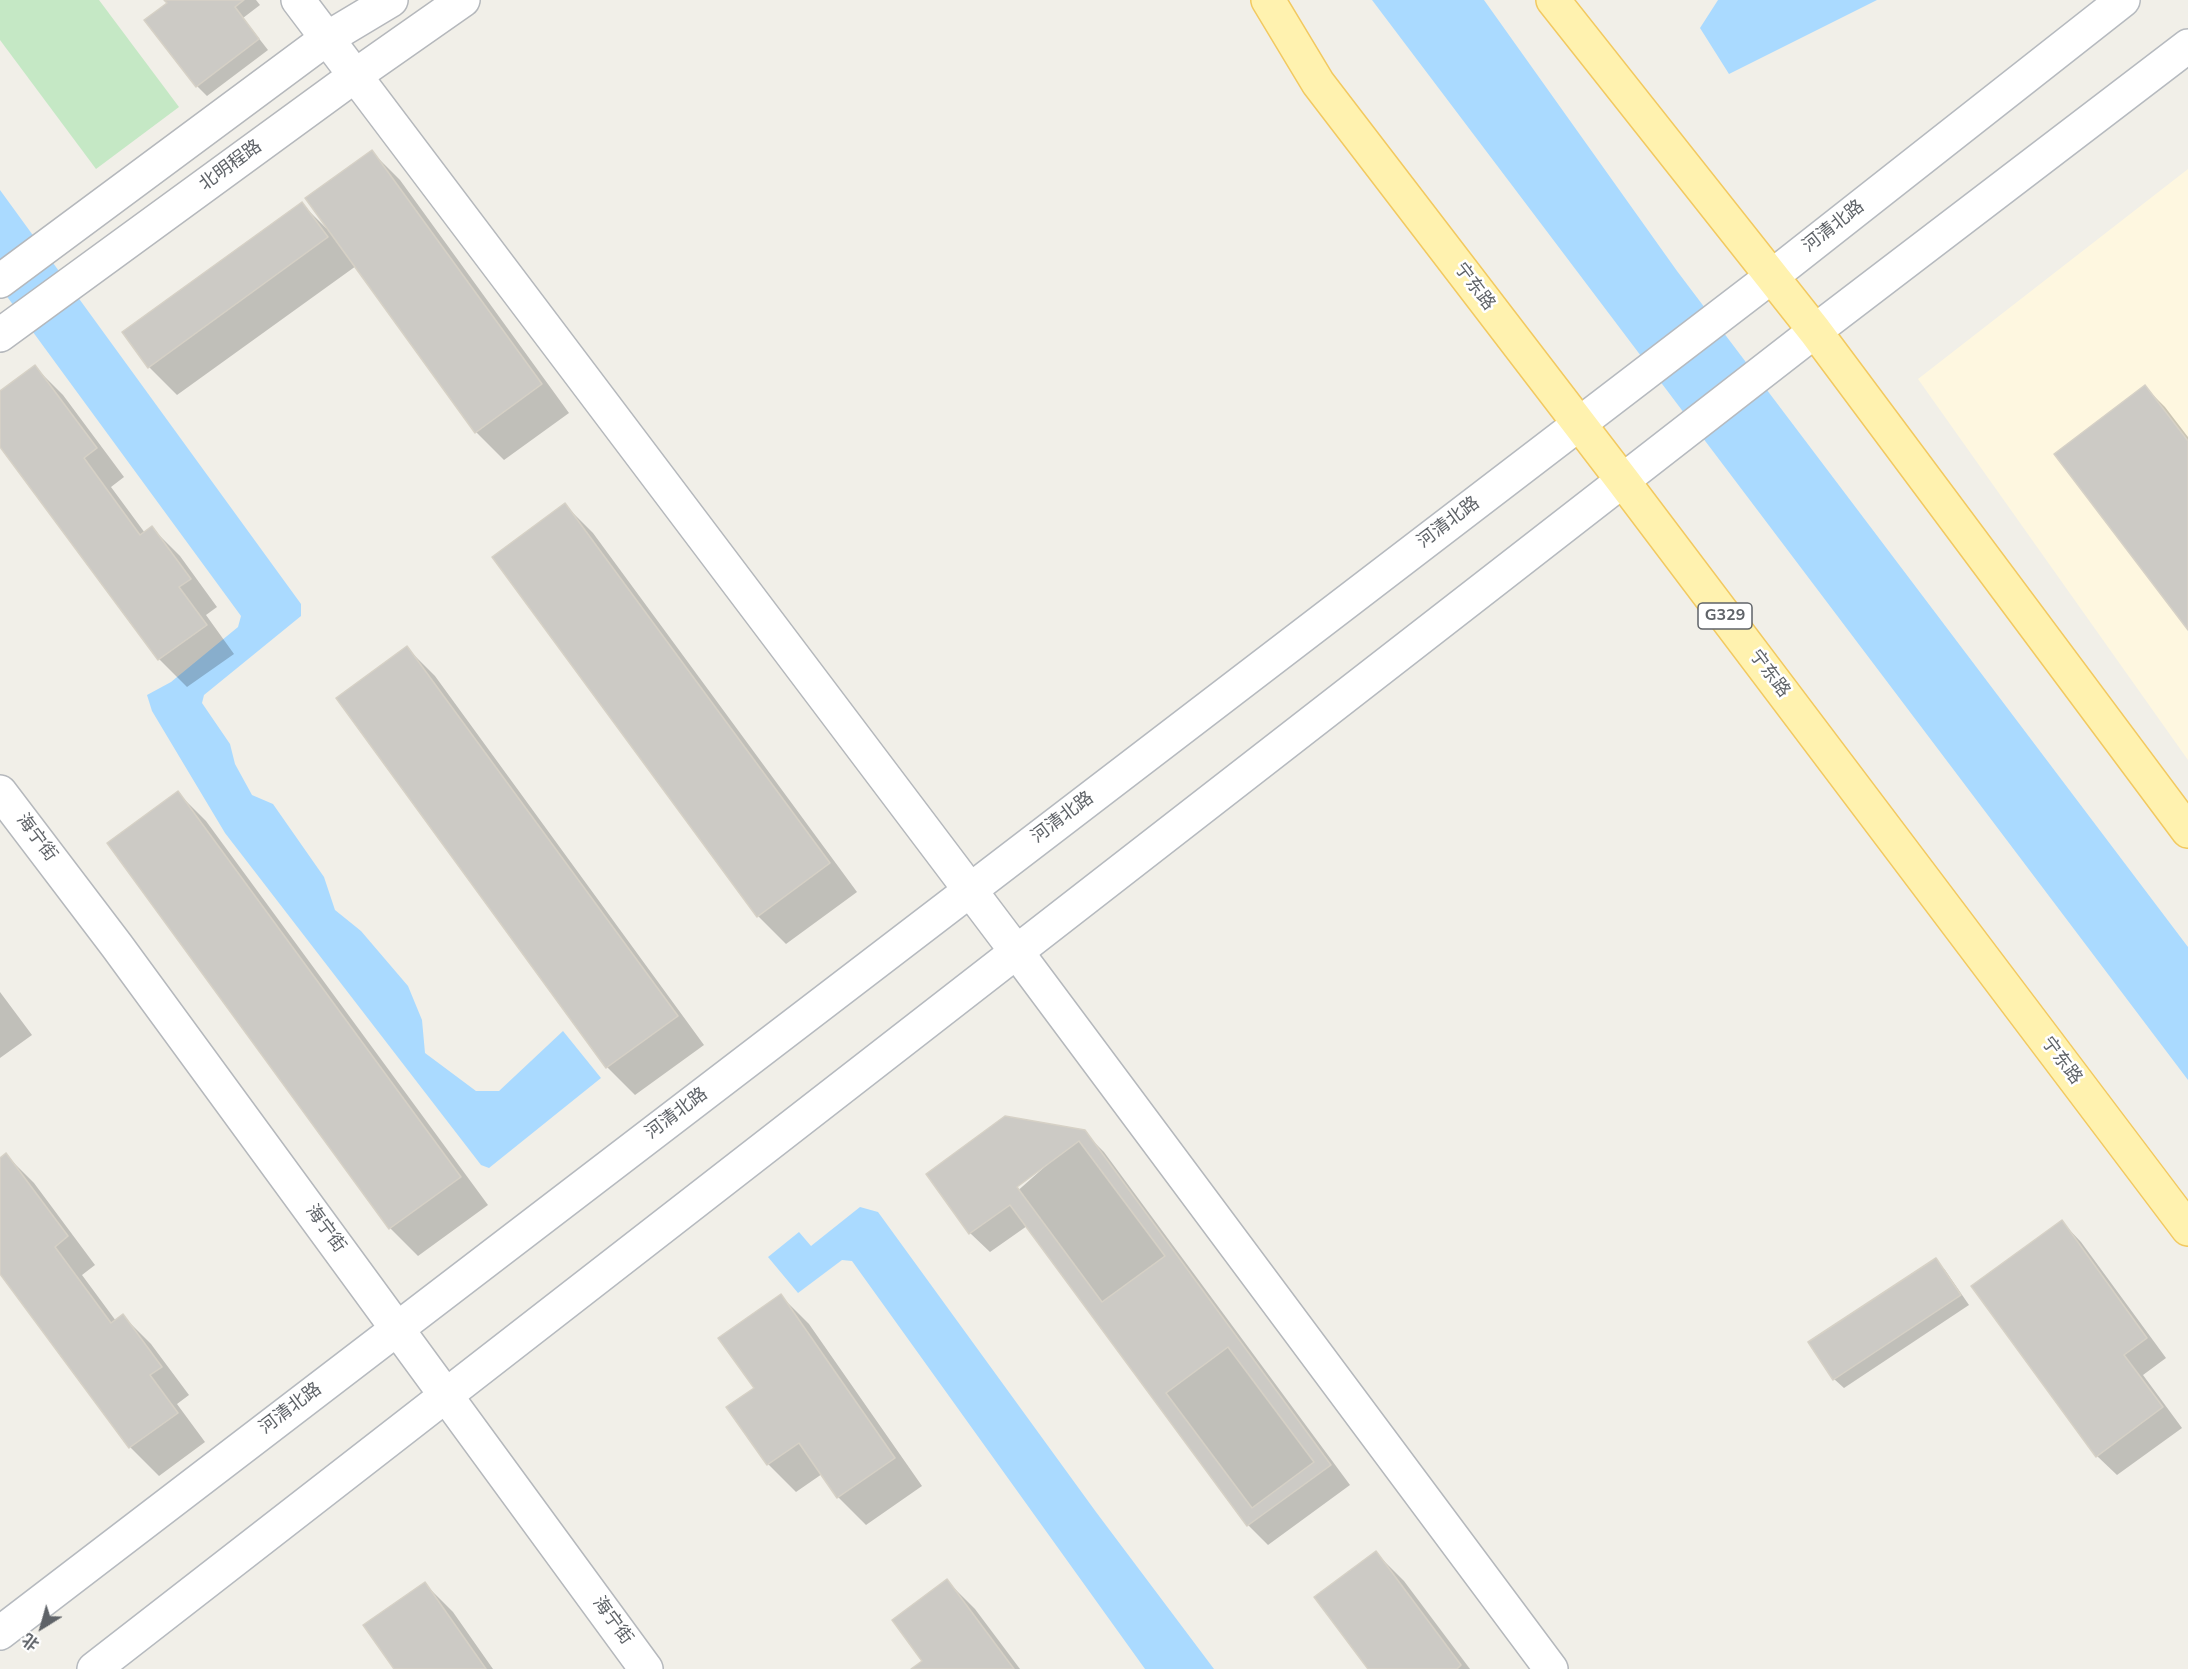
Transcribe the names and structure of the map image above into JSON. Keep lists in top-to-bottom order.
{
  "streets": {
    "main road": [
      "北明程路",
      "河清北路",
      "宁东路",
      "G329",
      "海宁街"
    ]
  },
  "crossings": [
    ["河清北路", "宁东路"],
    ["河清北路", "海宁街"]
  ],
  "north": "bottom left"
}
